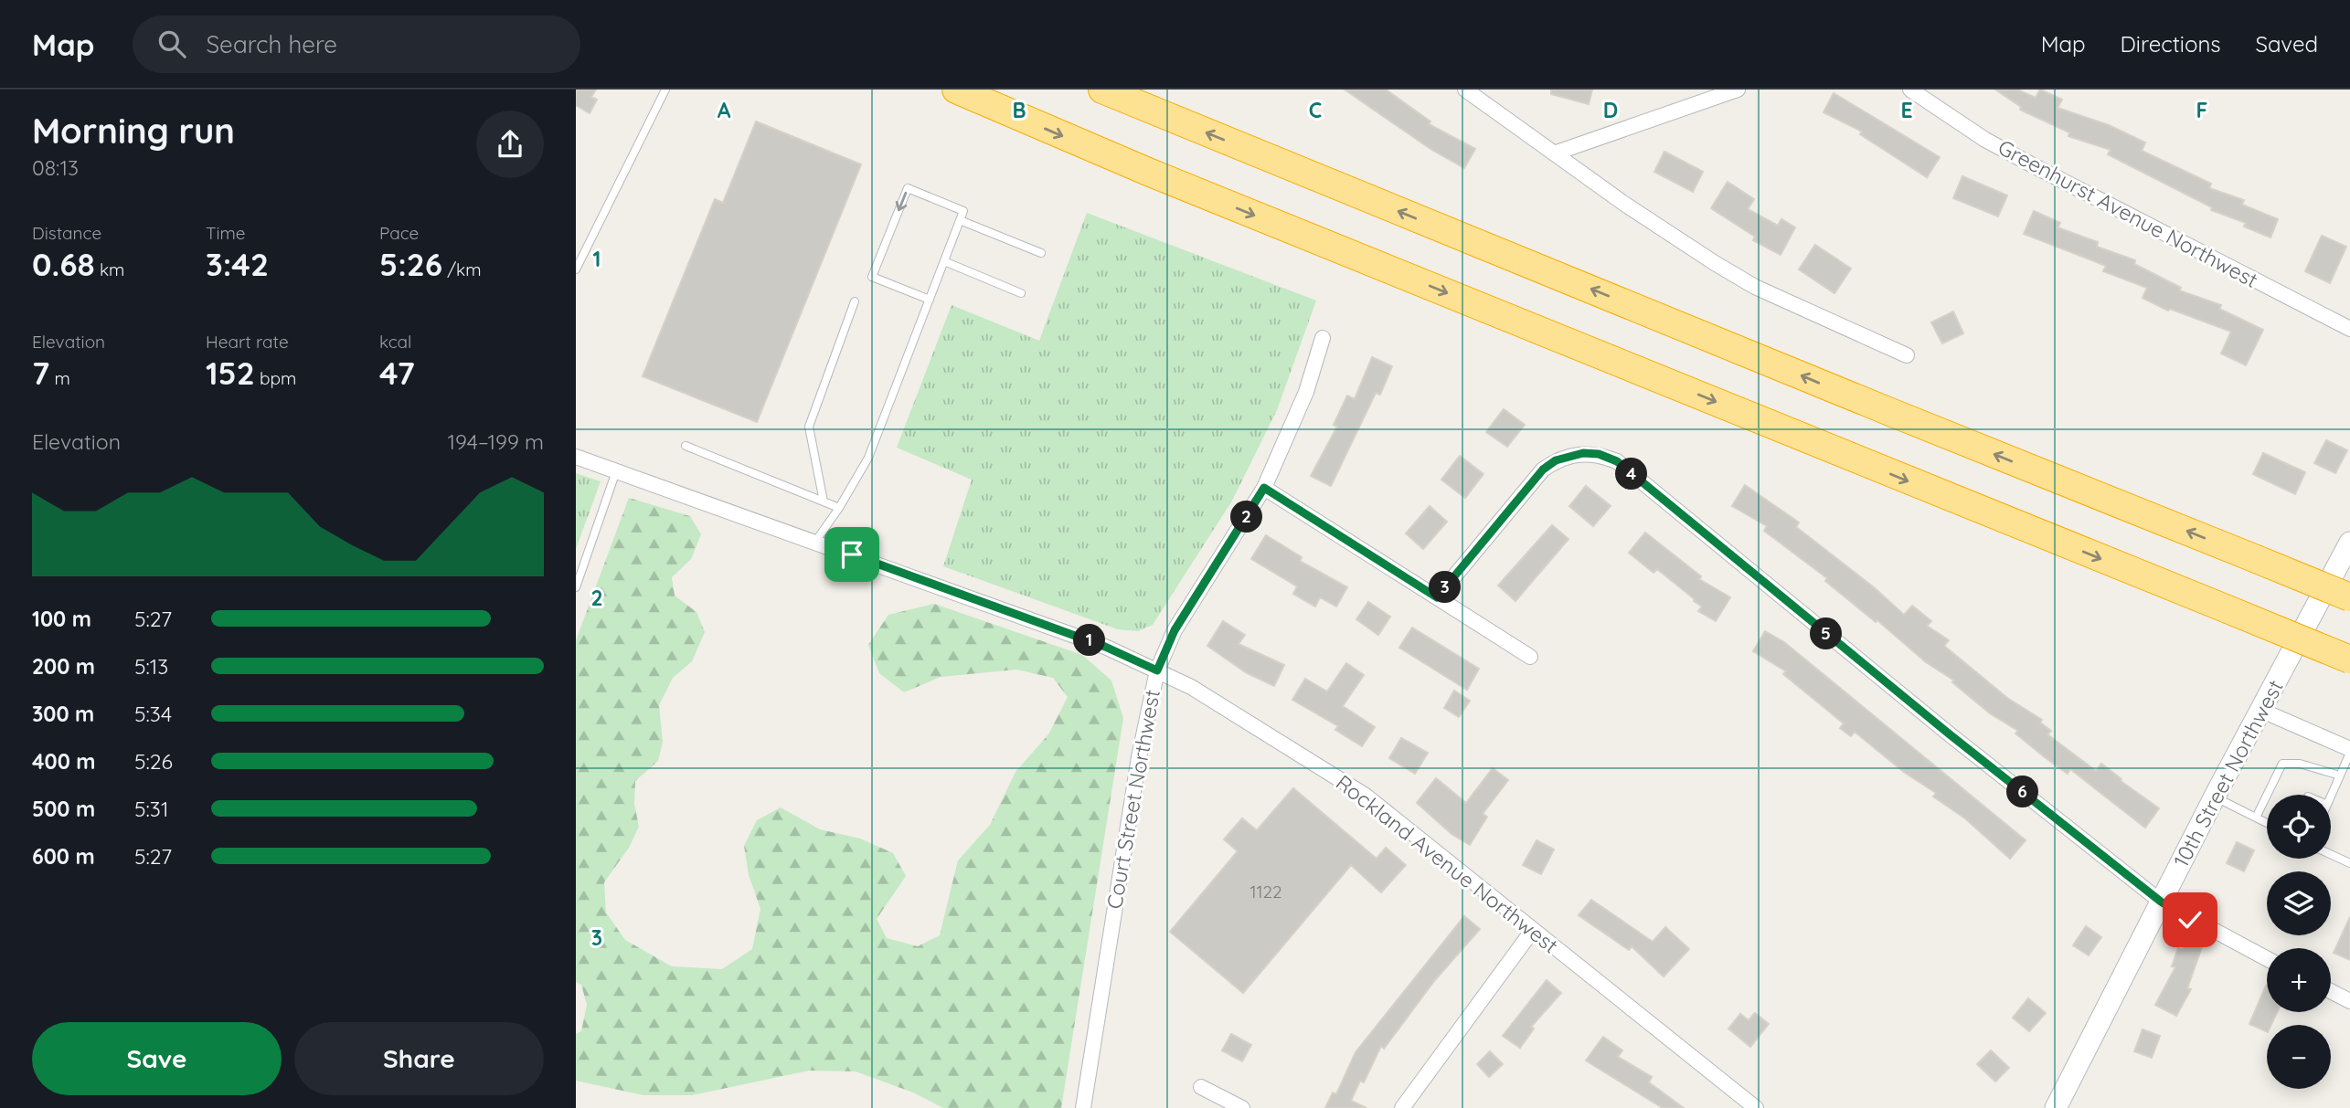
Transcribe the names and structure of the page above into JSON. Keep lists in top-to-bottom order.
{
  "streets": {
    "main road": ["10th Street Northwest"],
    "street": ["Greenhurst Avenue Northwest", "Court Street Northwest", "Rockland Avenue Northwest"]
  },
  "crossings": [
    ["Court Street Northwest", "Rockland Avenue Northwest"]
  ],
  "house_numbers": ["1122"],
  "page": {
    "header": "Map",
    "search": "Search here",
    "nav": ["Map", "Directions", "Saved"],
    "heading": ["Morning run", "08:13"],
    "stats": [
      ["Distance", "0.68 km"],
      ["Time", "3:42"],
      ["Pace", "5:26 /km"],
      ["Elevation", "7 m"],
      ["Heart rate", "152 bpm"],
      ["kcal", "47"]
    ],
    "chart": ["Elevation", "194–199 m"],
    "pins": [
      "4",
      "2",
      "3",
      "5",
      "1",
      "6"
    ],
    "list": [
      {
        "name": "100 m",
        "note": "5:27"
      },
      {
        "name": "200 m",
        "note": "5:13"
      },
      {
        "name": "300 m",
        "note": "5:34"
      },
      {
        "name": "400 m",
        "note": "5:26"
      },
      {
        "name": "500 m",
        "note": "5:31"
      },
      {
        "name": "600 m",
        "note": "5:27"
      }
    ],
    "map_buttons": ["+", "−"],
    "buttons": ["Save", "Share"]
  },
  "grid": {
    "columns": [
      "A",
      "B",
      "C",
      "D",
      "E",
      "F"
    ],
    "rows": ["1", "2", "3"]
  }
}
